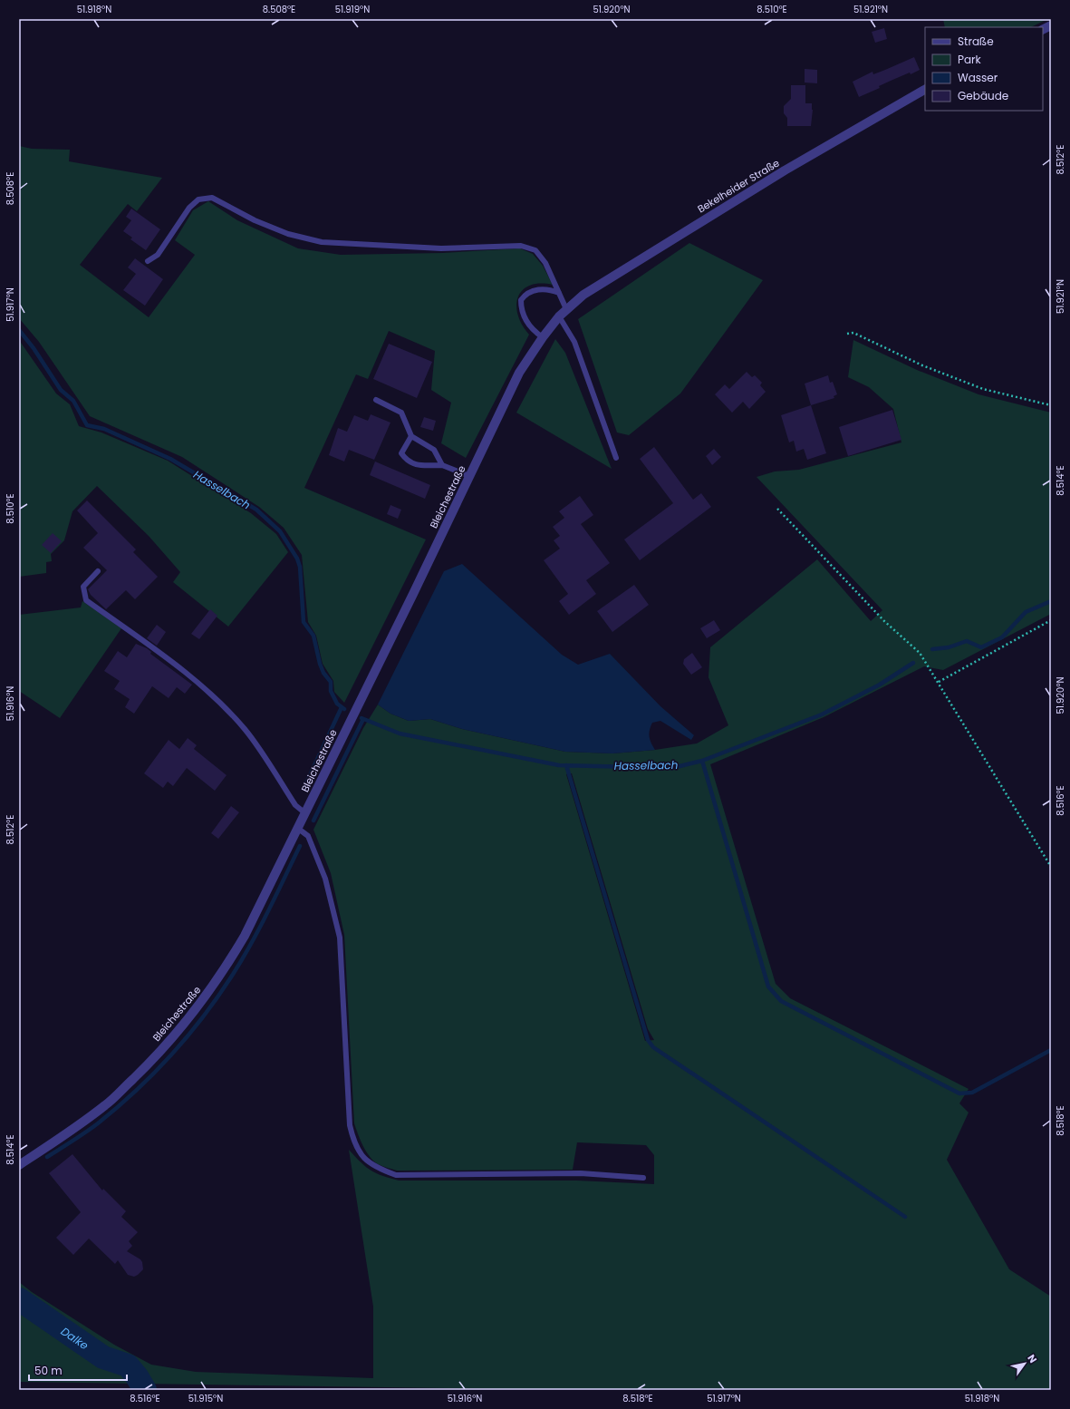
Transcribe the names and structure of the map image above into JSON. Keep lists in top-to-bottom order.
{
  "streets": {
    "street": ["Bekelheider Straße", "Bleichestraße"]
  },
  "crossings": [
    ["Bekelheider Straße", "Bleichestraße"]
  ],
  "water": ["Hasselbach", "Dalke"],
  "legend": [
    "Straße",
    "Park",
    "Wasser",
    "Gebäude"
  ],
  "scale_bar": "50 m",
  "north": "top right",
  "coordinates": [
    "51.918°N",
    "8.508°E",
    "51.919°N",
    "51.920°N",
    "8.510°E",
    "51.921°N",
    "8.512°E",
    "51.917°N",
    "8.514°E",
    "51.916°N",
    "8.516°E",
    "8.518°E",
    "51.915°N"
  ]
}
